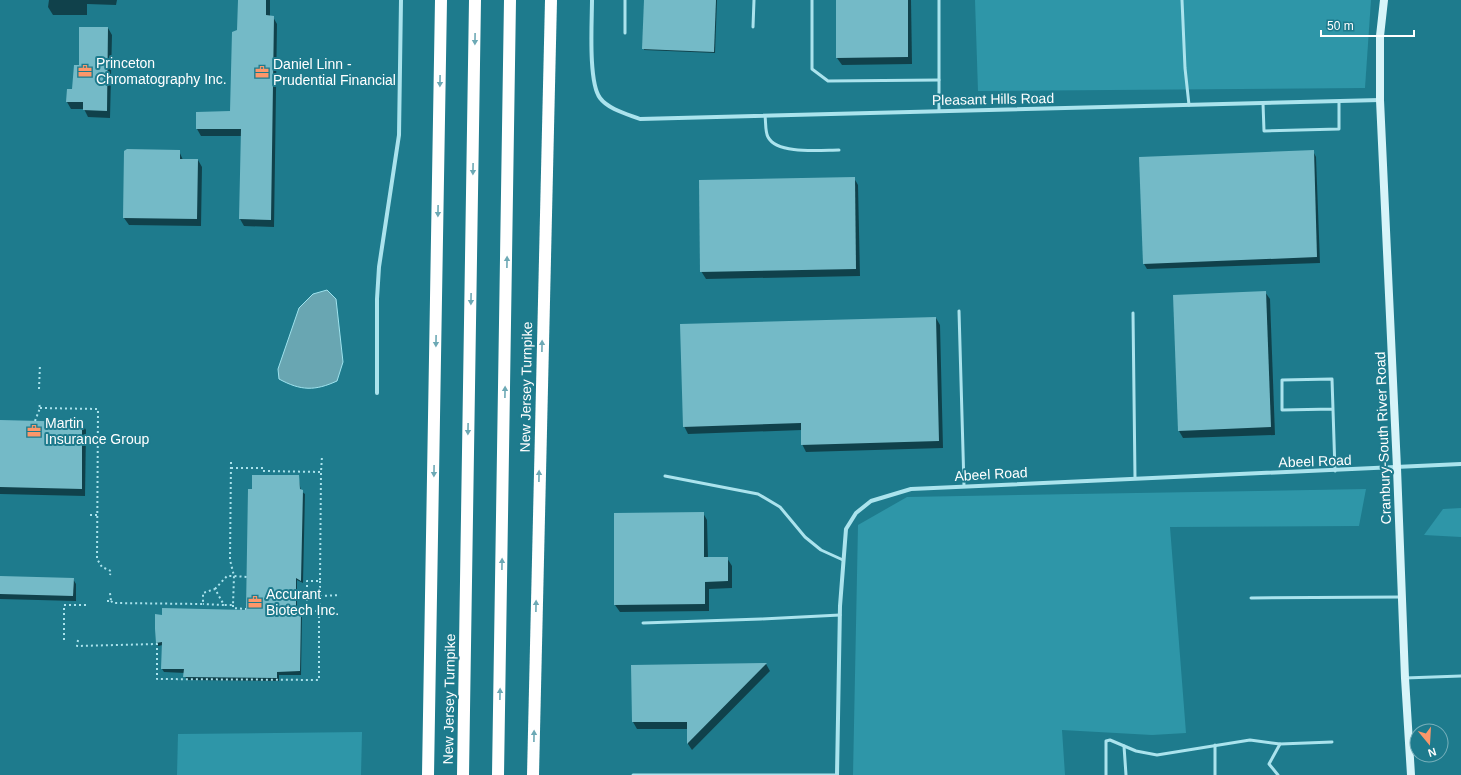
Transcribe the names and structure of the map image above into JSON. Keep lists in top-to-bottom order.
{
  "streets": {
    "highway": ["New Jersey Turnpike"],
    "main road": ["Cranbury-South River Road"],
    "street": ["Pleasant Hills Road", "Abeel Road"]
  },
  "crossings": [
    ["Pleasant Hills Road", "Cranbury-South River Road"],
    ["Cranbury-South River Road", "Abeel Road"]
  ],
  "places": {
    "office": [
      "Princeton Chromatography Inc.",
      "Daniel Linn - Prudential Financial",
      "Martin Insurance Group",
      "Accurant Biotech Inc."
    ]
  },
  "scale_bar": "50 m",
  "north": "bottom"
}
